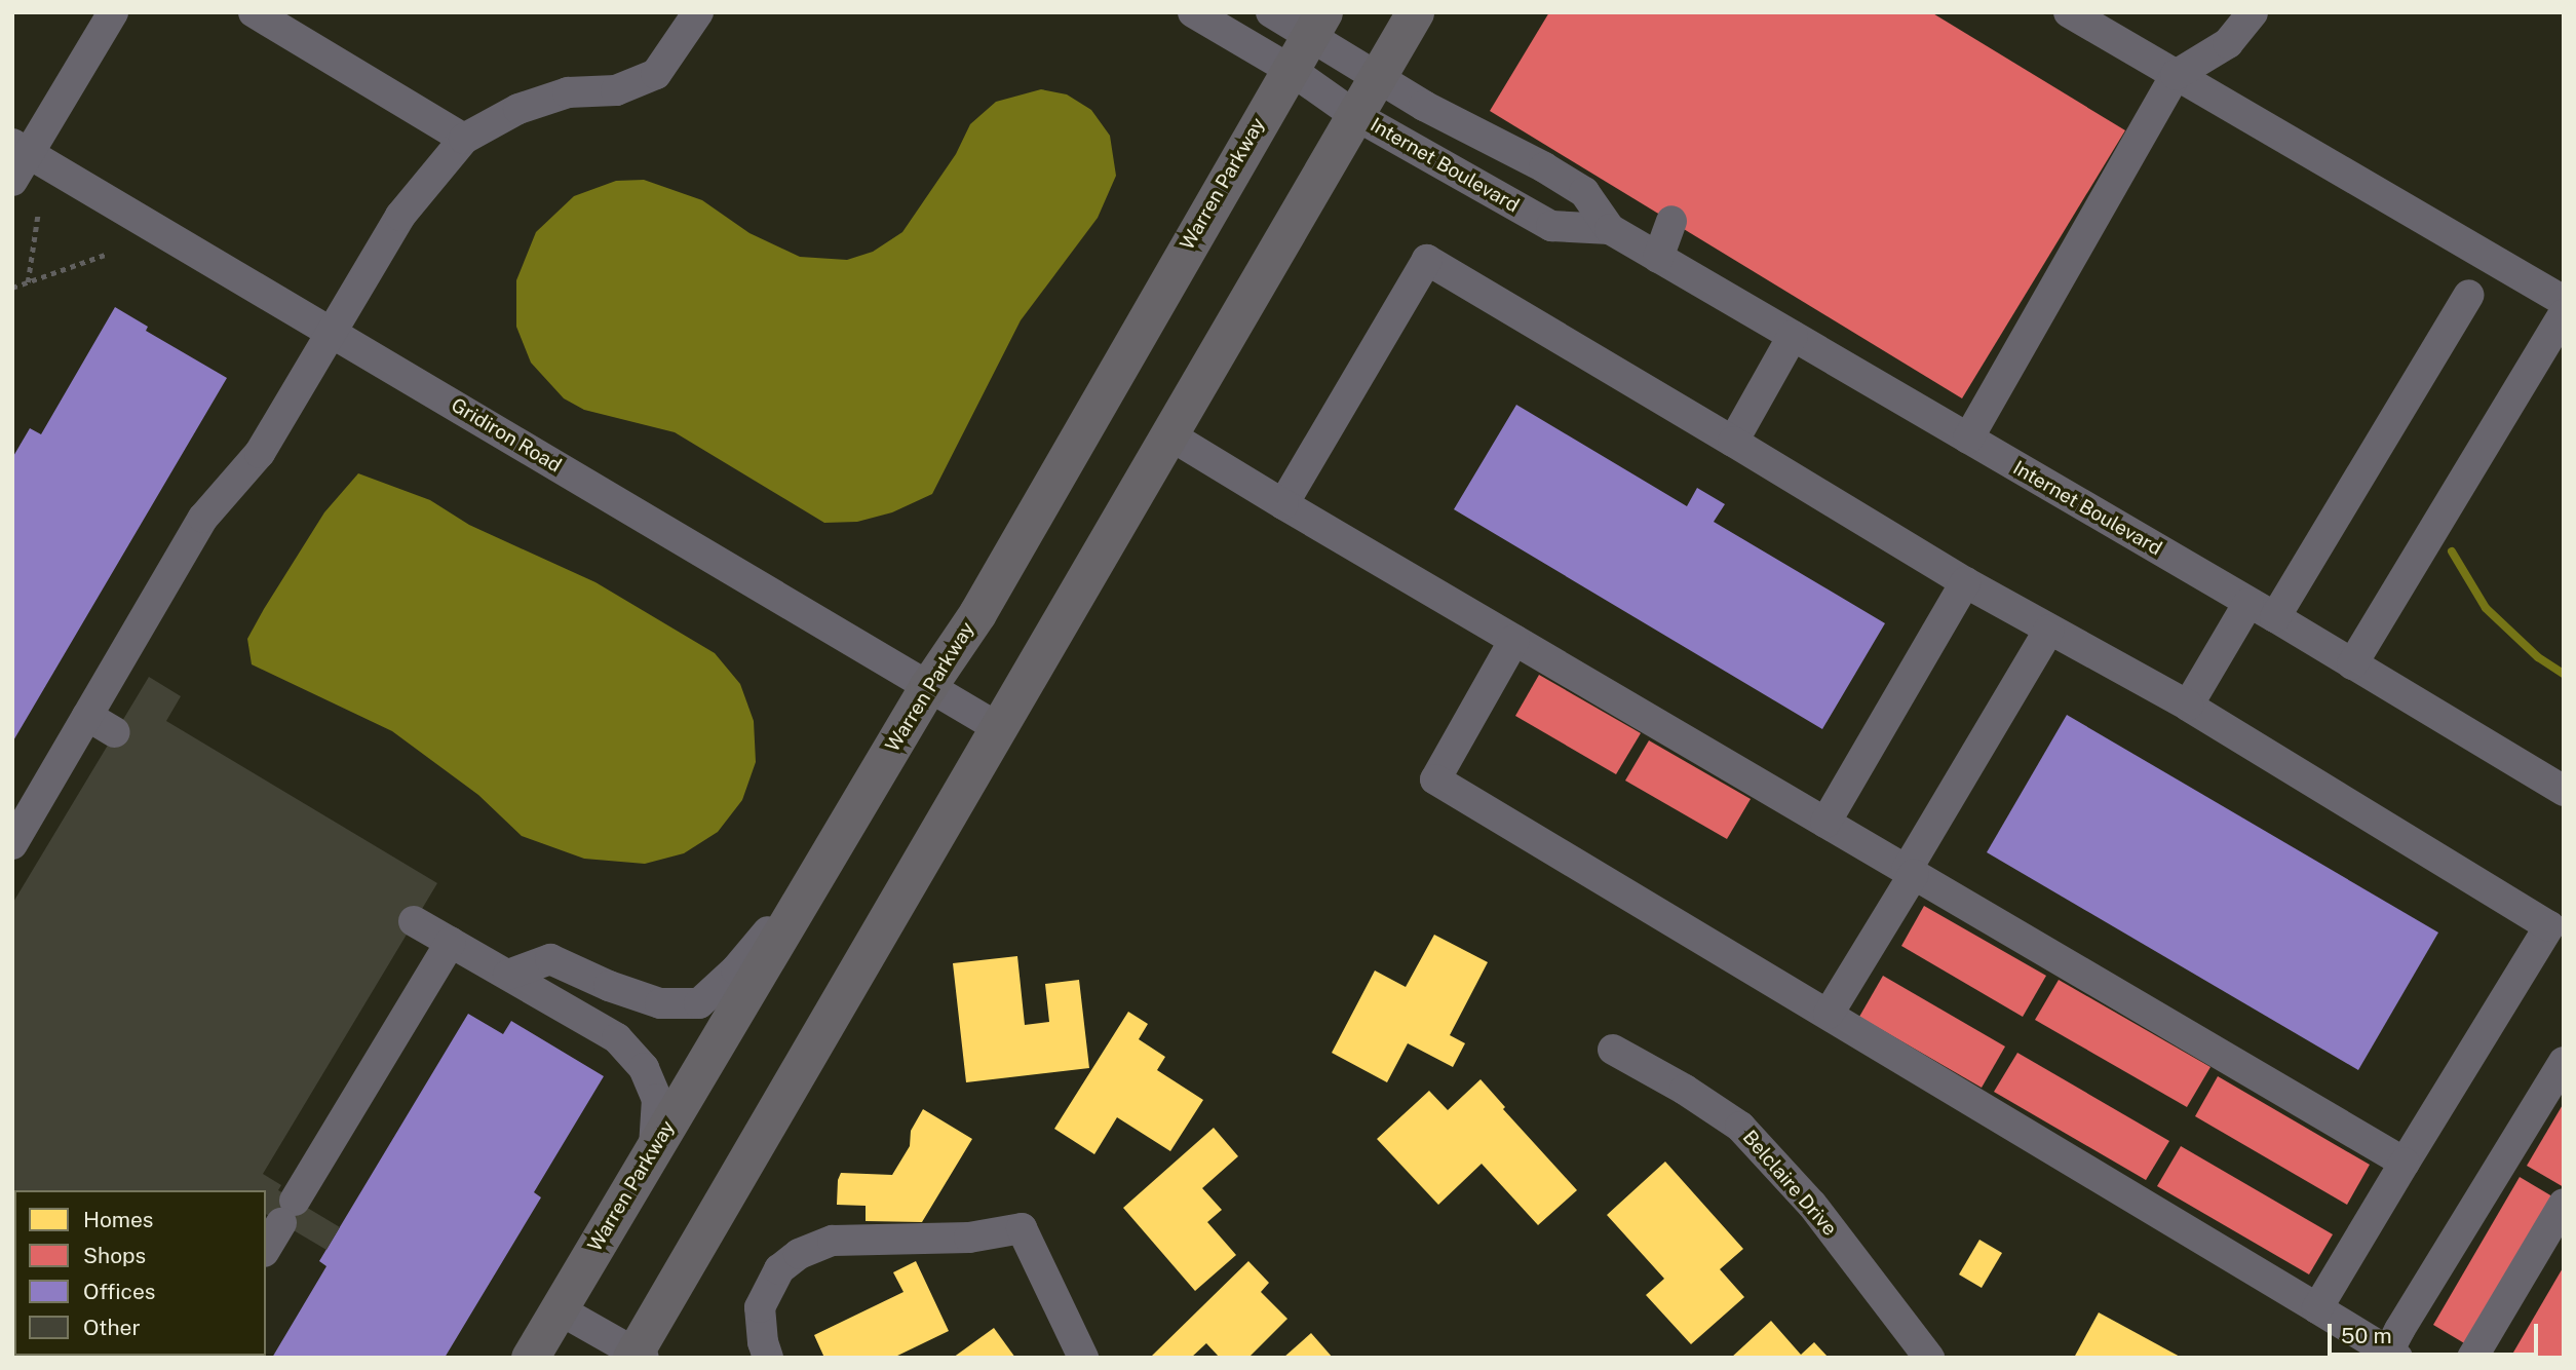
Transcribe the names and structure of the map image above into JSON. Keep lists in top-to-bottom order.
{
  "streets": {
    "main road": ["Warren Parkway"],
    "street": ["Internet Boulevard", "Gridiron Road", "Belclaire Drive"]
  },
  "crossings": [
    ["Internet Boulevard", "Warren Parkway"],
    ["Warren Parkway", "Gridiron Road"]
  ],
  "legend": [
    "Homes",
    "Shops",
    "Offices",
    "Other"
  ],
  "scale_bar": "50 m"
}
